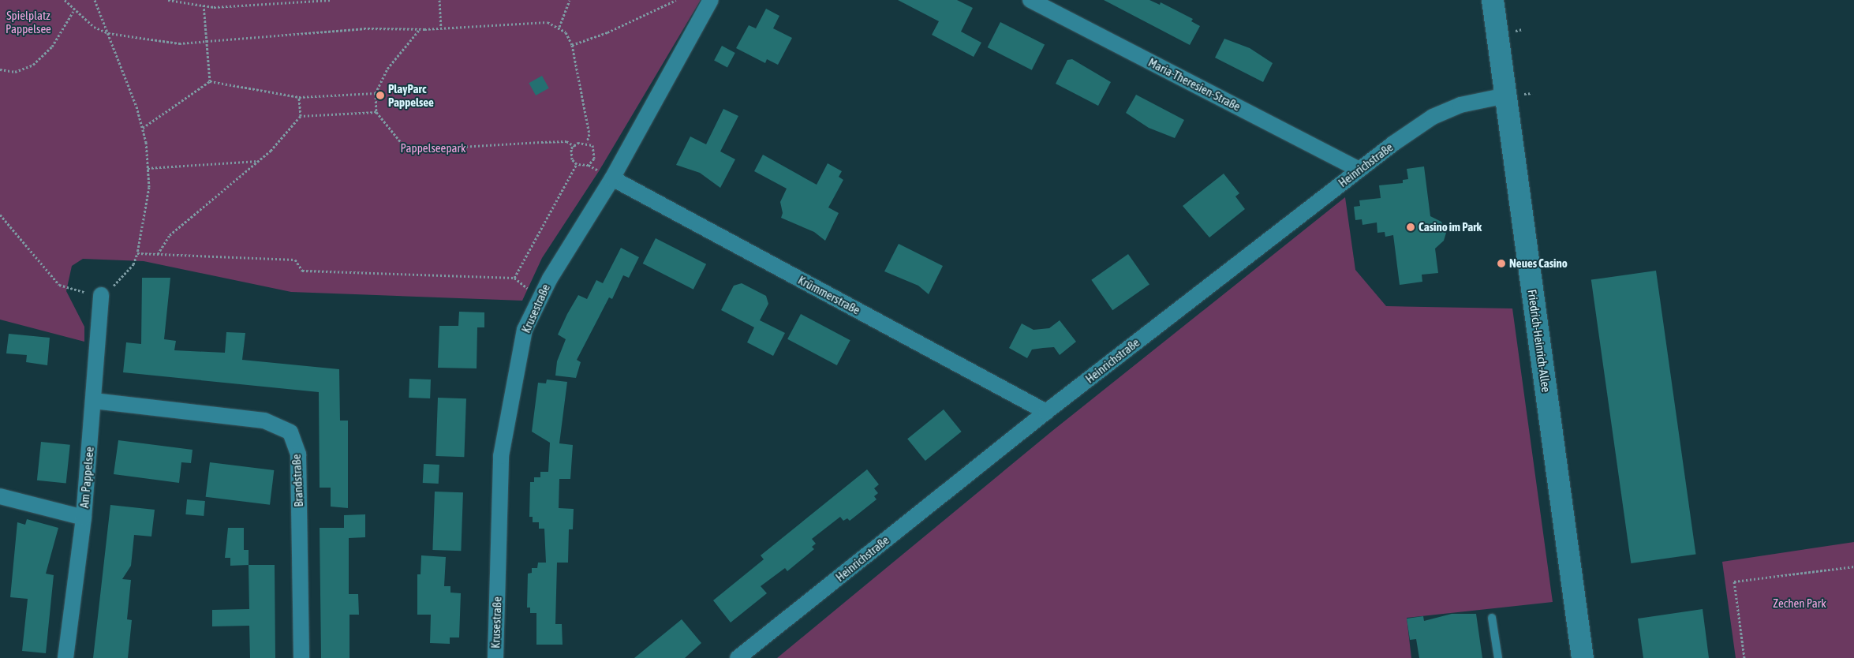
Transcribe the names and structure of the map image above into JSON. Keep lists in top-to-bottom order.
{
  "streets": {
    "main road": ["Friedrich-Heinrich-Allee"],
    "street": [
      "Maria-Theresien-Straße",
      "Heinrichstraße",
      "Krümmerstraße",
      "Krusestraße",
      "Am Pappelsee",
      "Brandstraße"
    ]
  },
  "crossings": [
    ["Maria-Theresien-Straße", "Heinrichstraße"],
    ["Heinrichstraße", "Krümmerstraße"],
    ["Heinrichstraße", "Friedrich-Heinrich-Allee"],
    ["Krümmerstraße", "Krusestraße"],
    ["Am Pappelsee", "Brandstraße"]
  ],
  "parks": ["Spielplatz Pappelsee", "Pappelseepark", "Zechen Park"],
  "places": ["PlayParc Pappelsee", "Casino im Park", "Neues Casino"]
}
